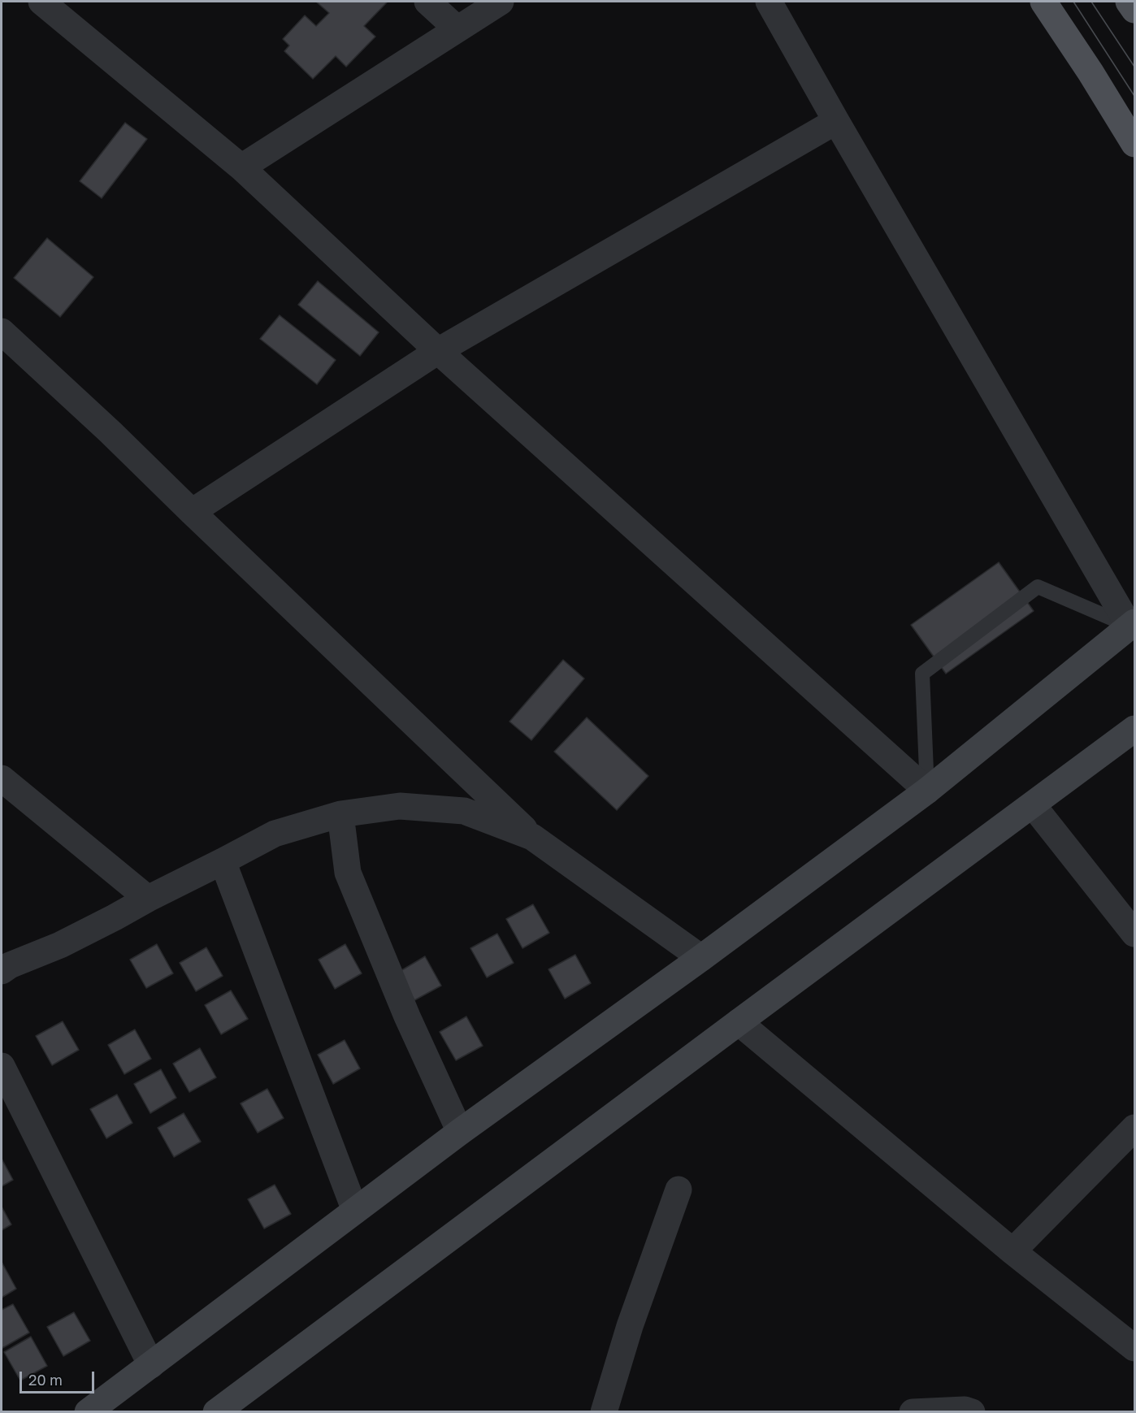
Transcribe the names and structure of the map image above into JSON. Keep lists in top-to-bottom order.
{
  "scale_bar": "20 m"
}
